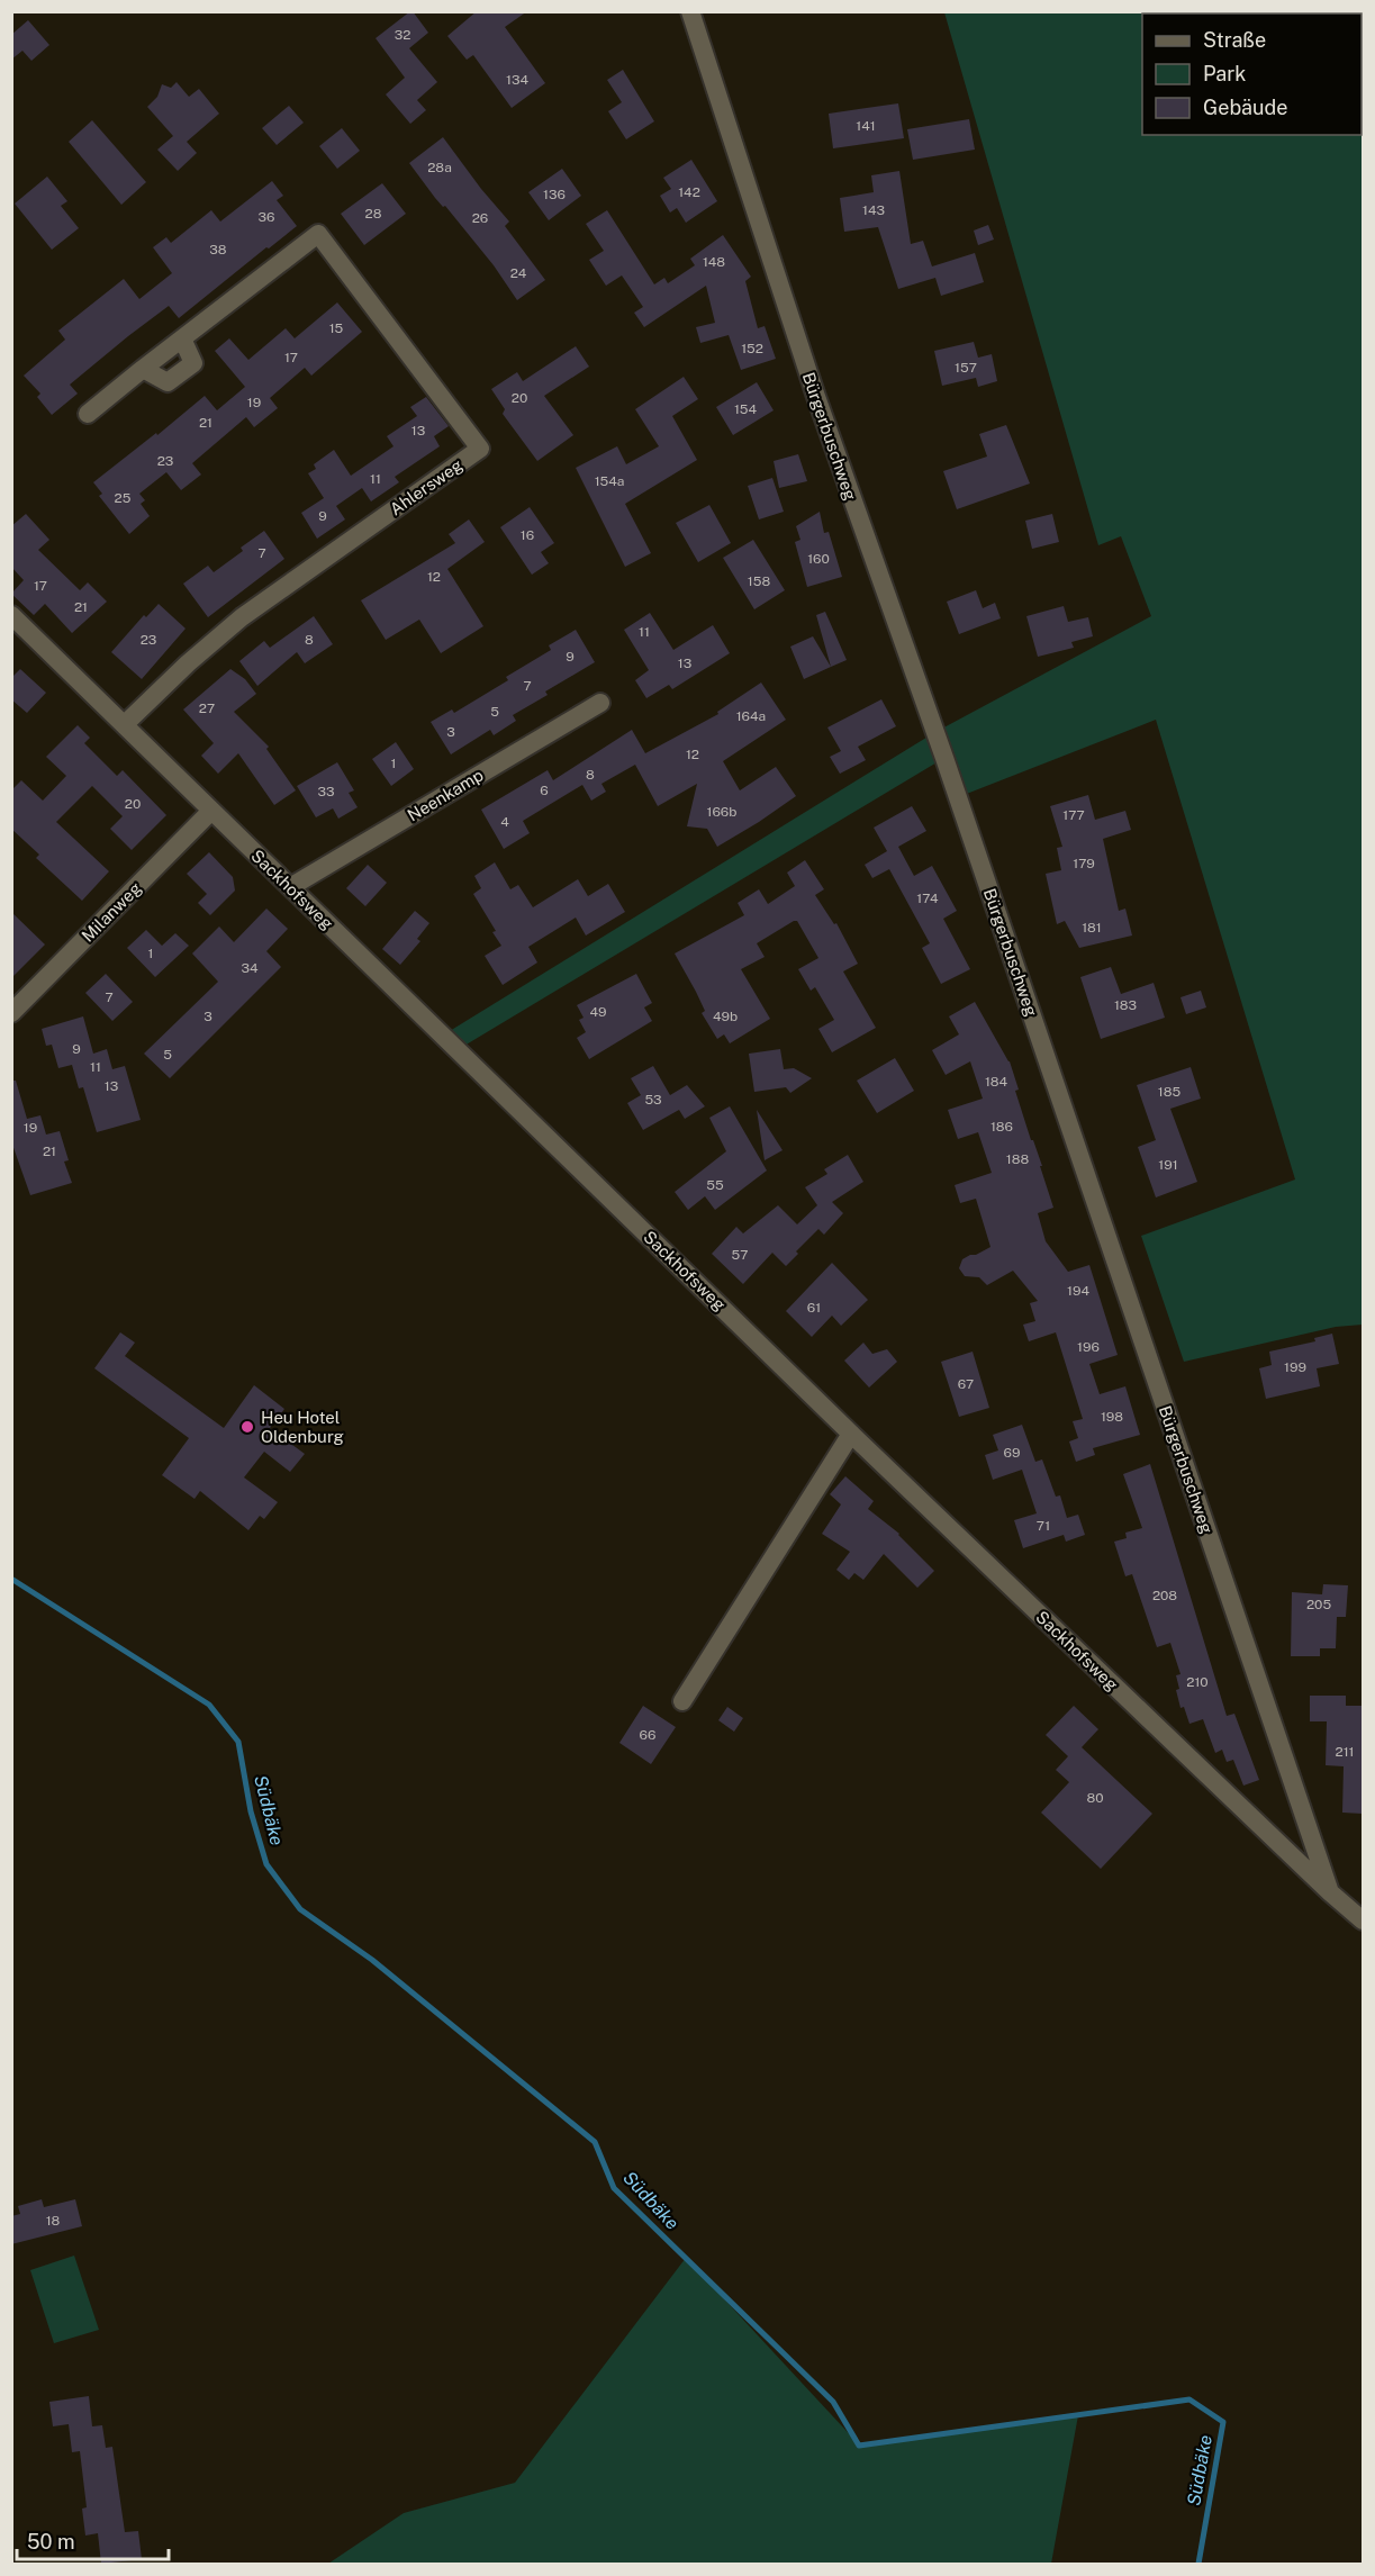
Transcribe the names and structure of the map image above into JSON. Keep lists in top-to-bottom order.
{
  "streets": {
    "street": [
      "Bürgerbuschweg",
      "Ahlersweg",
      "Neenkamp",
      "Sackhofsweg",
      "Milanweg"
    ]
  },
  "crossings": [
    ["Bürgerbuschweg", "Sackhofsweg"],
    ["Ahlersweg", "Sackhofsweg"],
    ["Neenkamp", "Sackhofsweg"],
    ["Sackhofsweg", "Milanweg"]
  ],
  "water": ["Südbäke"],
  "places": ["Heu Hotel Oldenburg"],
  "house_numbers": [
    "32",
    "134",
    "141",
    "28a",
    "142",
    "136",
    "143",
    "28",
    "36",
    "26",
    "38",
    "148",
    "24",
    "15",
    "152",
    "17",
    "157",
    "20",
    "19",
    "154",
    "21",
    "13",
    "23",
    "11",
    "154a",
    "25",
    "9",
    "16",
    "7",
    "160",
    "12",
    "158",
    "17",
    "21",
    "11",
    "23",
    "8",
    "9",
    "13",
    "7",
    "27",
    "5",
    "164a",
    "3",
    "12",
    "1",
    "8",
    "6",
    "33",
    "20",
    "166b",
    "177",
    "4",
    "179",
    "174",
    "181",
    "1",
    "34",
    "7",
    "183",
    "49",
    "3",
    "49b",
    "9",
    "5",
    "11",
    "184",
    "13",
    "185",
    "53",
    "186",
    "19",
    "21",
    "188",
    "191",
    "55",
    "57",
    "194",
    "61",
    "196",
    "199",
    "67",
    "198",
    "69",
    "71",
    "208",
    "205",
    "210",
    "66",
    "211",
    "80",
    "18"
  ],
  "legend": ["Straße", "Park", "Gebäude"],
  "scale_bar": "50 m"
}
